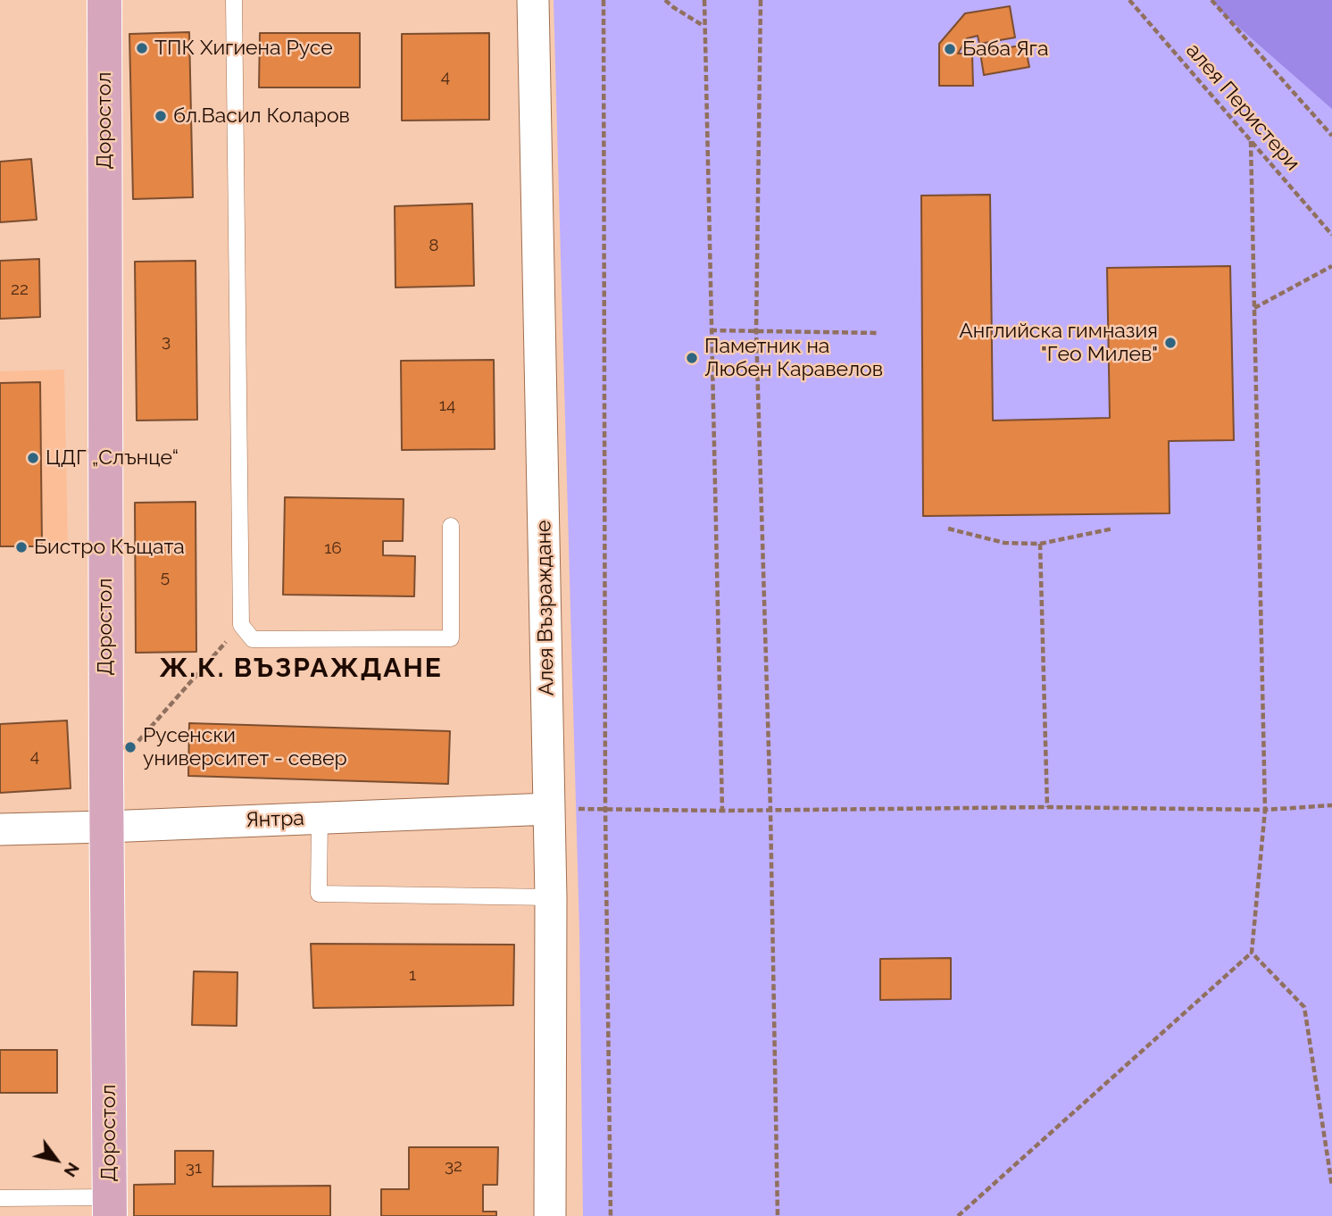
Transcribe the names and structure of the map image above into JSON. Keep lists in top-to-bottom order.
{
  "streets": {
    "main road": ["Доростол"],
    "street": ["Алея Възраждане", "Янтра"],
    "path": ["алея Перистери"]
  },
  "crossings": [
    ["Доростол", "Янтра"],
    ["Алея Възраждане", "Янтра"]
  ],
  "districts": ["Ж.К. ВЪЗРАЖДАНЕ"],
  "places": [
    "ТПК Хигиена Русе",
    "Баба Яга",
    "бл.Васил Коларов",
    "Aнглийска гимназия \"Гео Милев\"",
    "Паметник на Любен Каравелов",
    "ЦДГ „Слънце“",
    "Бистро Къщата",
    "Русенски университет - север"
  ],
  "house_numbers": [
    "4",
    "8",
    "22",
    "3",
    "14",
    "16",
    "5",
    "4",
    "1",
    "32",
    "31"
  ],
  "north": "bottom right"
}
